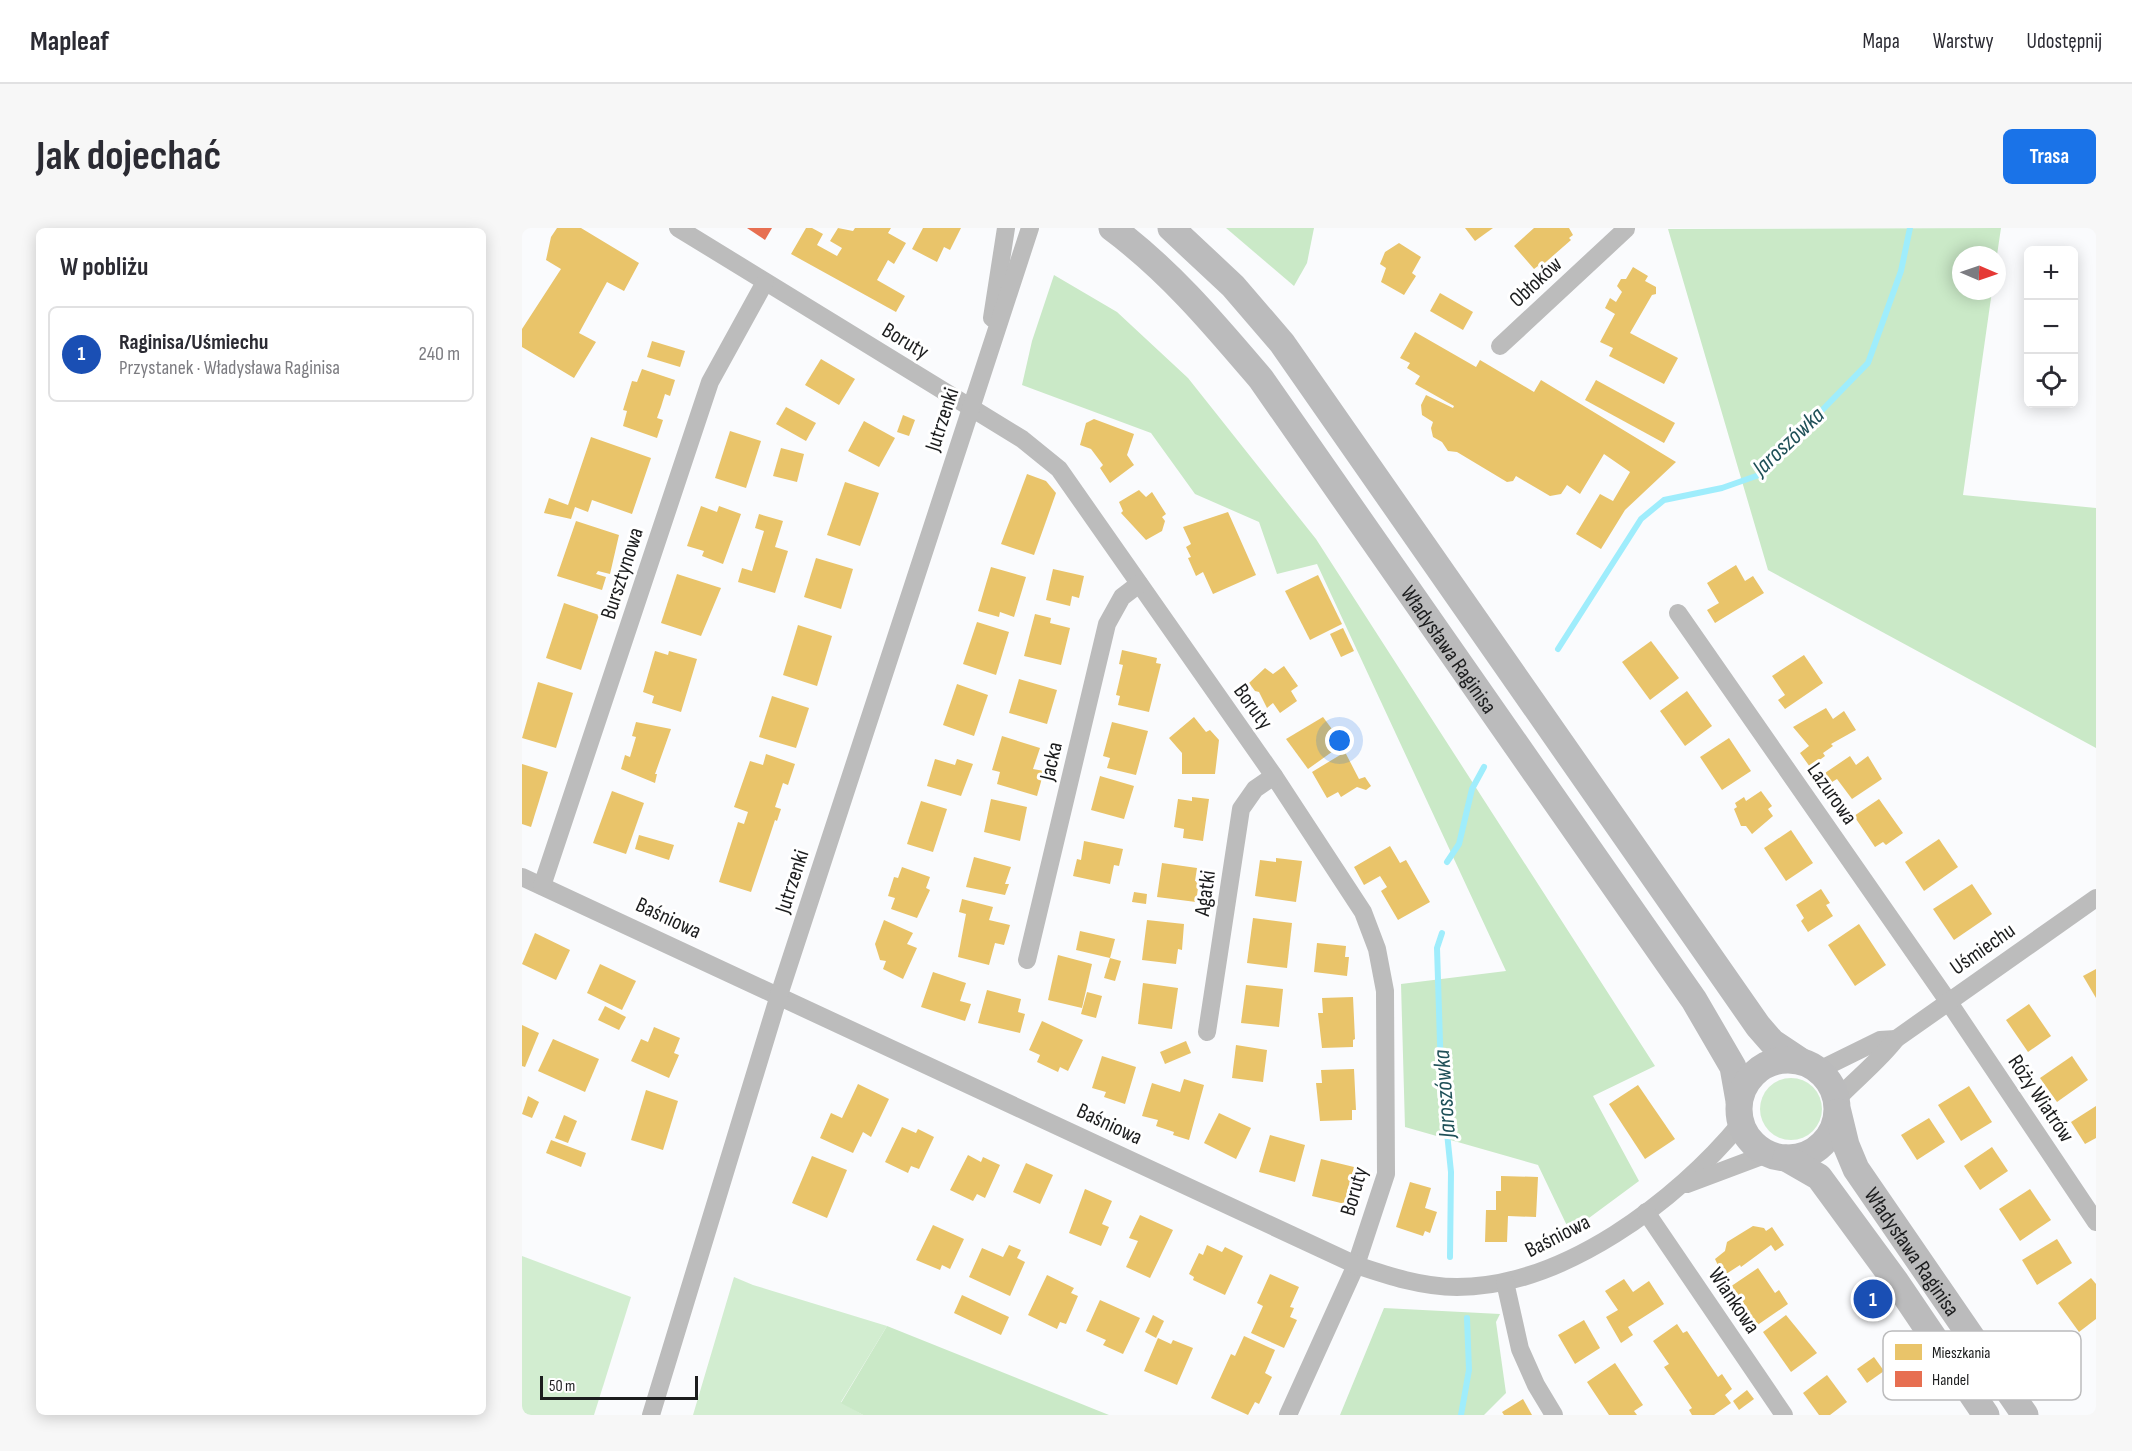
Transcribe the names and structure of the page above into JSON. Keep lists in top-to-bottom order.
{
  "streets": {
    "main road": ["Władysława Raginisa"],
    "street": [
      "Obłoków",
      "Boruty",
      "Jutrzenki",
      "Bursztynowa",
      "Jacka",
      "Lazurowa",
      "Agatki",
      "Baśniowa",
      "Uśmiechu",
      "Róży Wiatrów",
      "Wiankowa"
    ]
  },
  "crossings": [
    ["Boruty", "Jutrzenki"],
    ["Boruty", "Bursztynowa"],
    ["Boruty", "Jacka"],
    ["Boruty", "Agatki"],
    ["Boruty", "Baśniowa"],
    ["Jutrzenki", "Baśniowa"],
    ["Bursztynowa", "Baśniowa"],
    ["Władysława Raginisa", "Baśniowa"],
    ["Władysława Raginisa", "Uśmiechu"],
    ["Lazurowa", "Uśmiechu"],
    ["Lazurowa", "Róży Wiatrów"],
    ["Baśniowa", "Uśmiechu"],
    ["Baśniowa", "Wiankowa"],
    ["Uśmiechu", "Róży Wiatrów"]
  ],
  "water": ["Jaroszówka"],
  "legend": ["Mieszkania", "Handel"],
  "scale_bar": "50 m",
  "north": "right",
  "page": {
    "header": "Mapleaf",
    "nav": ["Mapa", "Warstwy", "Udostępnij"],
    "buttons": "Trasa",
    "title": "Jak dojechać",
    "heading": "W pobliżu",
    "map_buttons": ["+", "−"],
    "list": [
      {
        "mark": "1",
        "name": "Raginisa/Uśmiechu",
        "note": "Przystanek · Władysława Raginisa",
        "value": "240 m"
      }
    ],
    "pins": "1",
    "scale": "50 m"
  }
}
